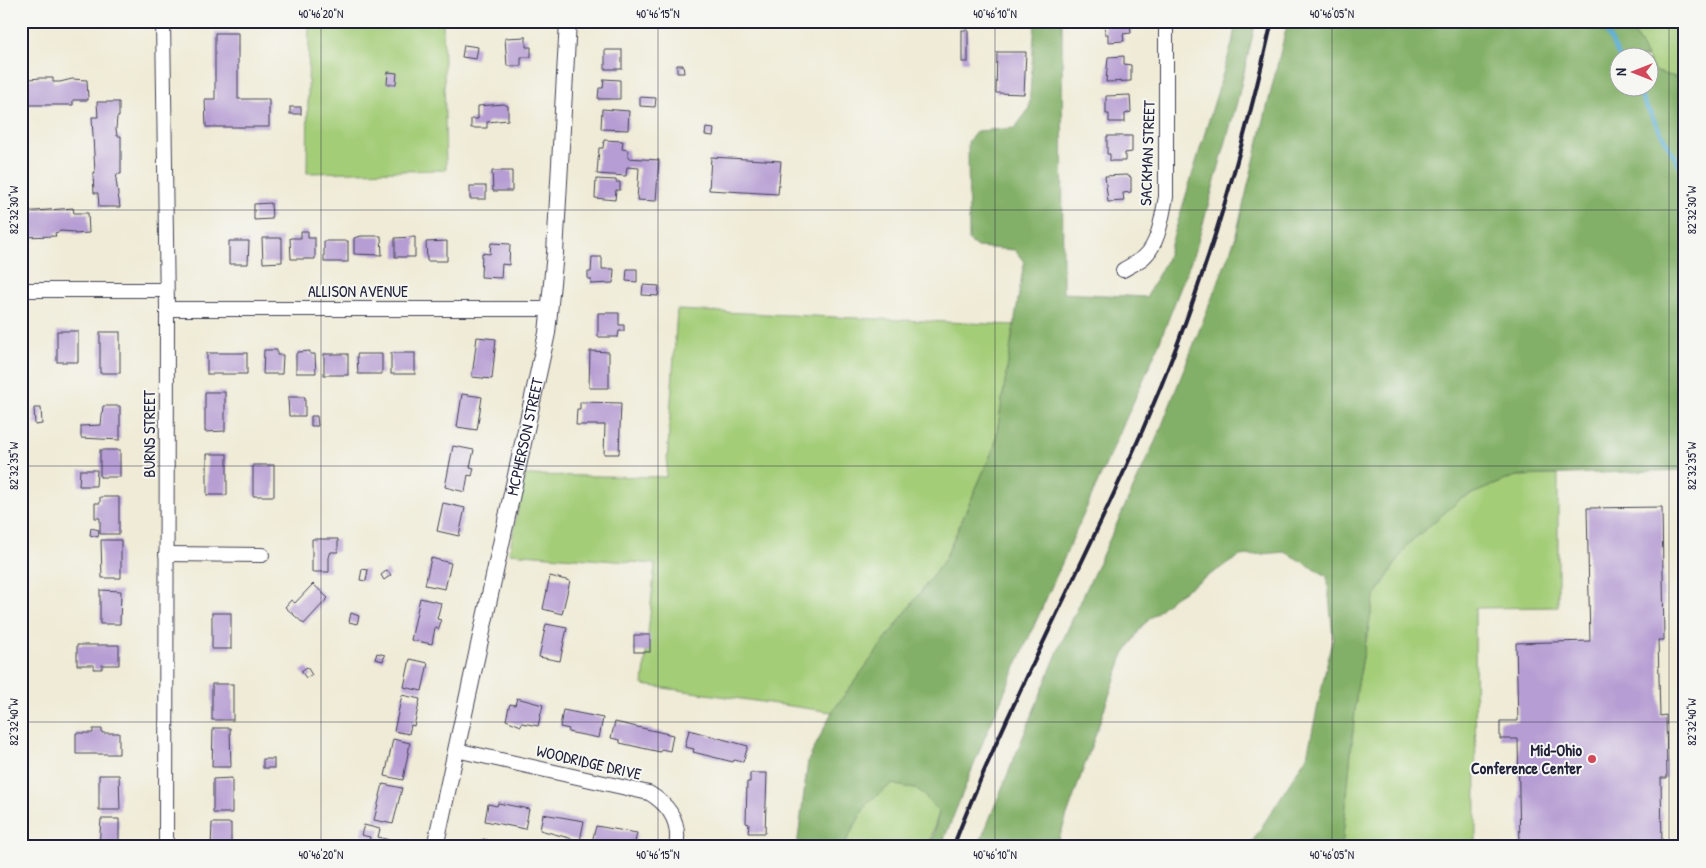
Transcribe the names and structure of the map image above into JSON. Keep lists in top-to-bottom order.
{
  "streets": {
    "street": [
      "SACKMAN STREET",
      "ALLISON AVENUE",
      "BURNS STREET",
      "MCPHERSON STREET",
      "WOODRIDGE DRIVE"
    ]
  },
  "crossings": [
    ["ALLISON AVENUE", "BURNS STREET"],
    ["ALLISON AVENUE", "MCPHERSON STREET"],
    ["MCPHERSON STREET", "WOODRIDGE DRIVE"]
  ],
  "places": ["Mid-Ohio Conference Center"],
  "north": "left",
  "coordinates": [
    "40°46'20\"N",
    "40°46'15\"N",
    "40°46'10\"N",
    "40°46'05\"N",
    "82°32'30\"W",
    "82°32'35\"W",
    "82°32'40\"W"
  ]
}
